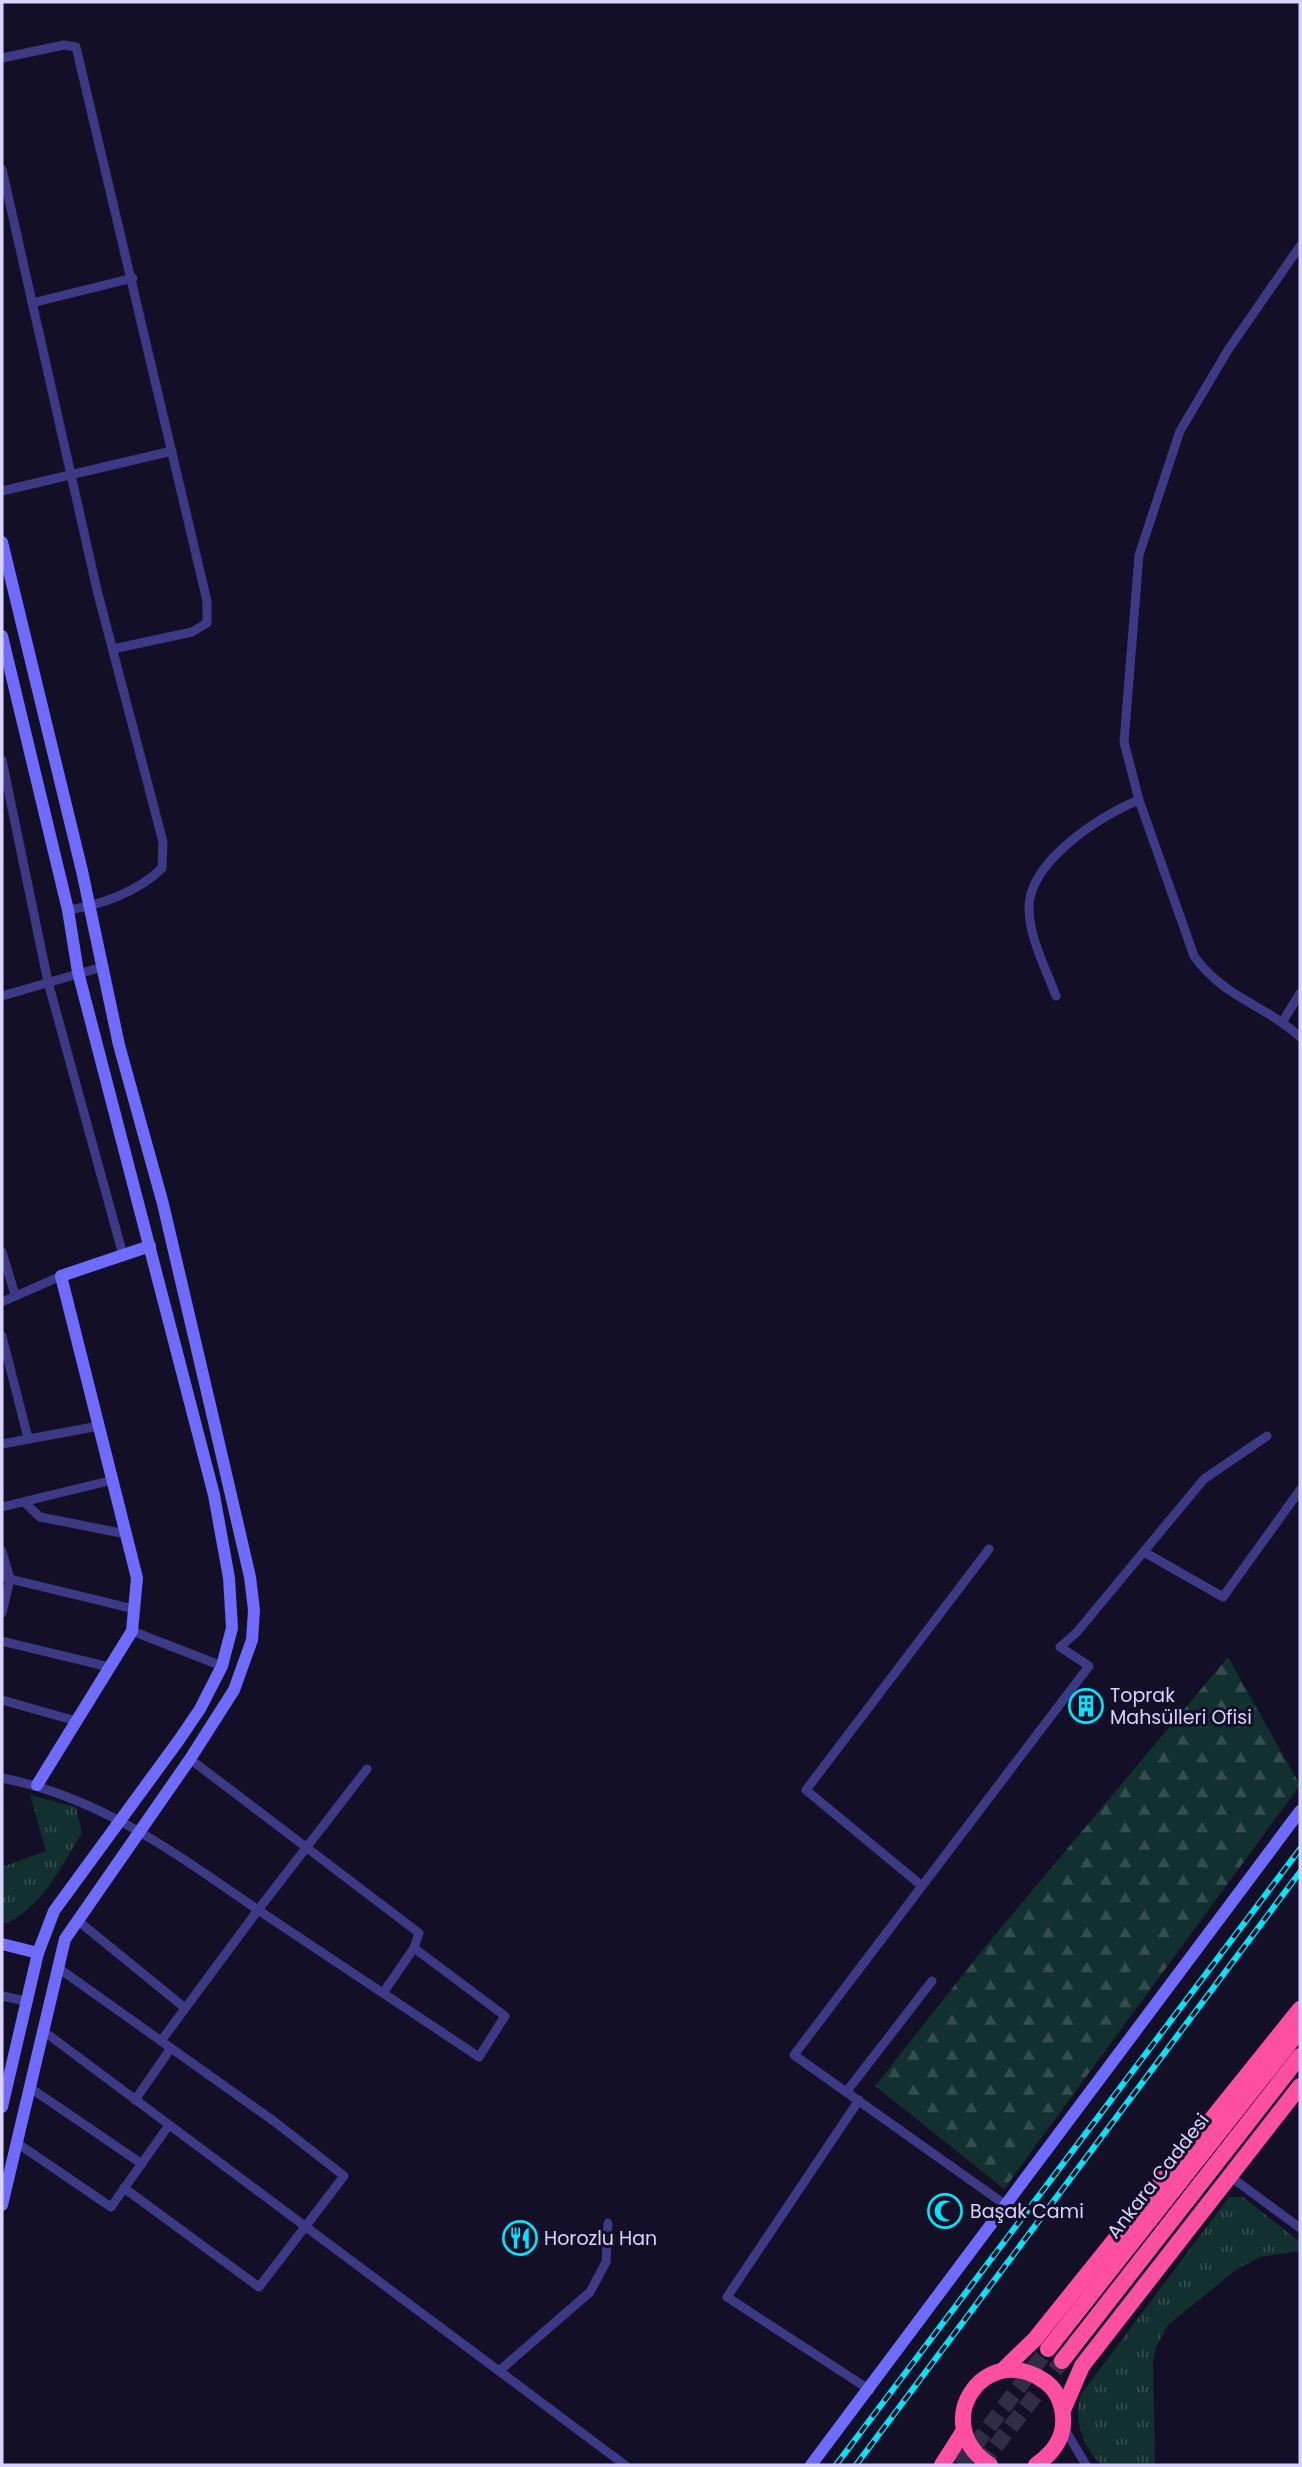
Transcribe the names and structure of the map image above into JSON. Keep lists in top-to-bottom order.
{
  "streets": {
    "highway": ["Ankara Caddesi"]
  },
  "places": {
    "building": ["Toprak Mahsülleri Ofisi"],
    "mosque": ["Başak Cami"],
    "restaurant": ["Horozlu Han"]
  }
}
